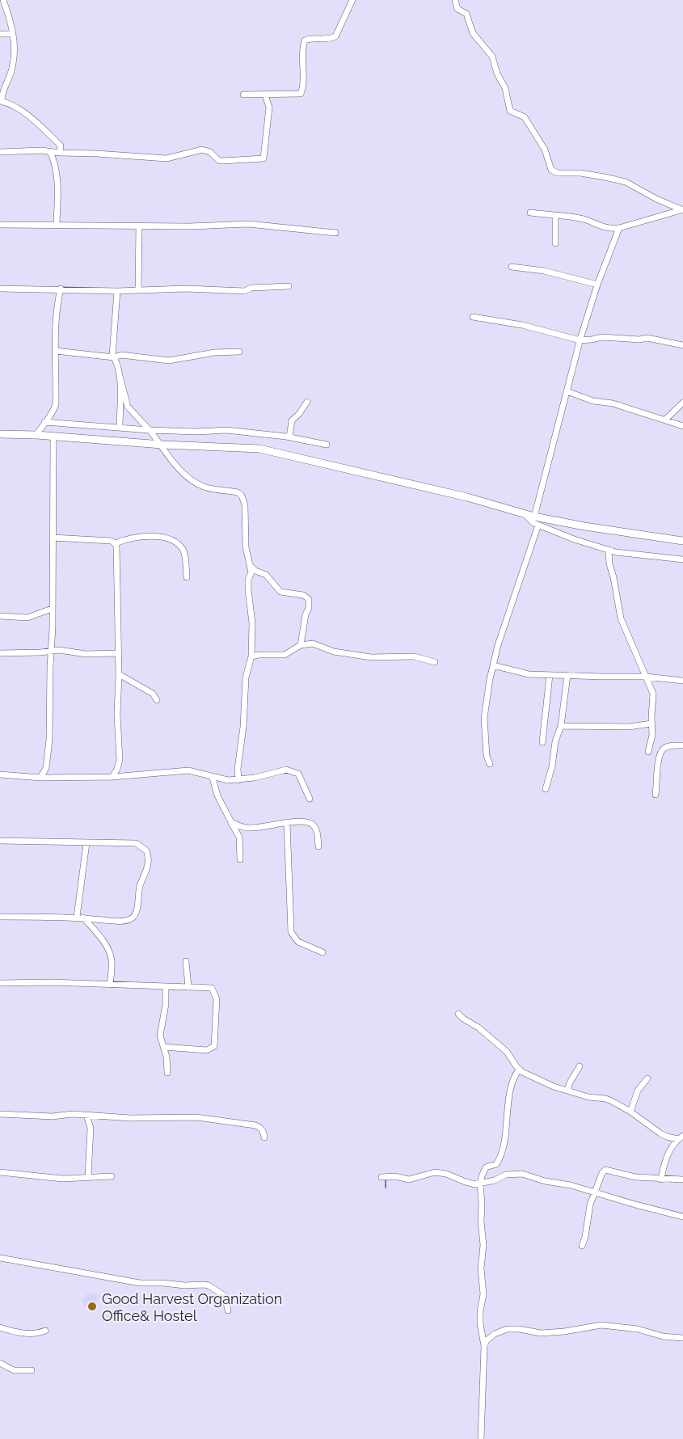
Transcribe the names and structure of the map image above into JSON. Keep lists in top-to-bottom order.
{
  "places": ["Good Harvest Organization Office& Hostel"]
}
